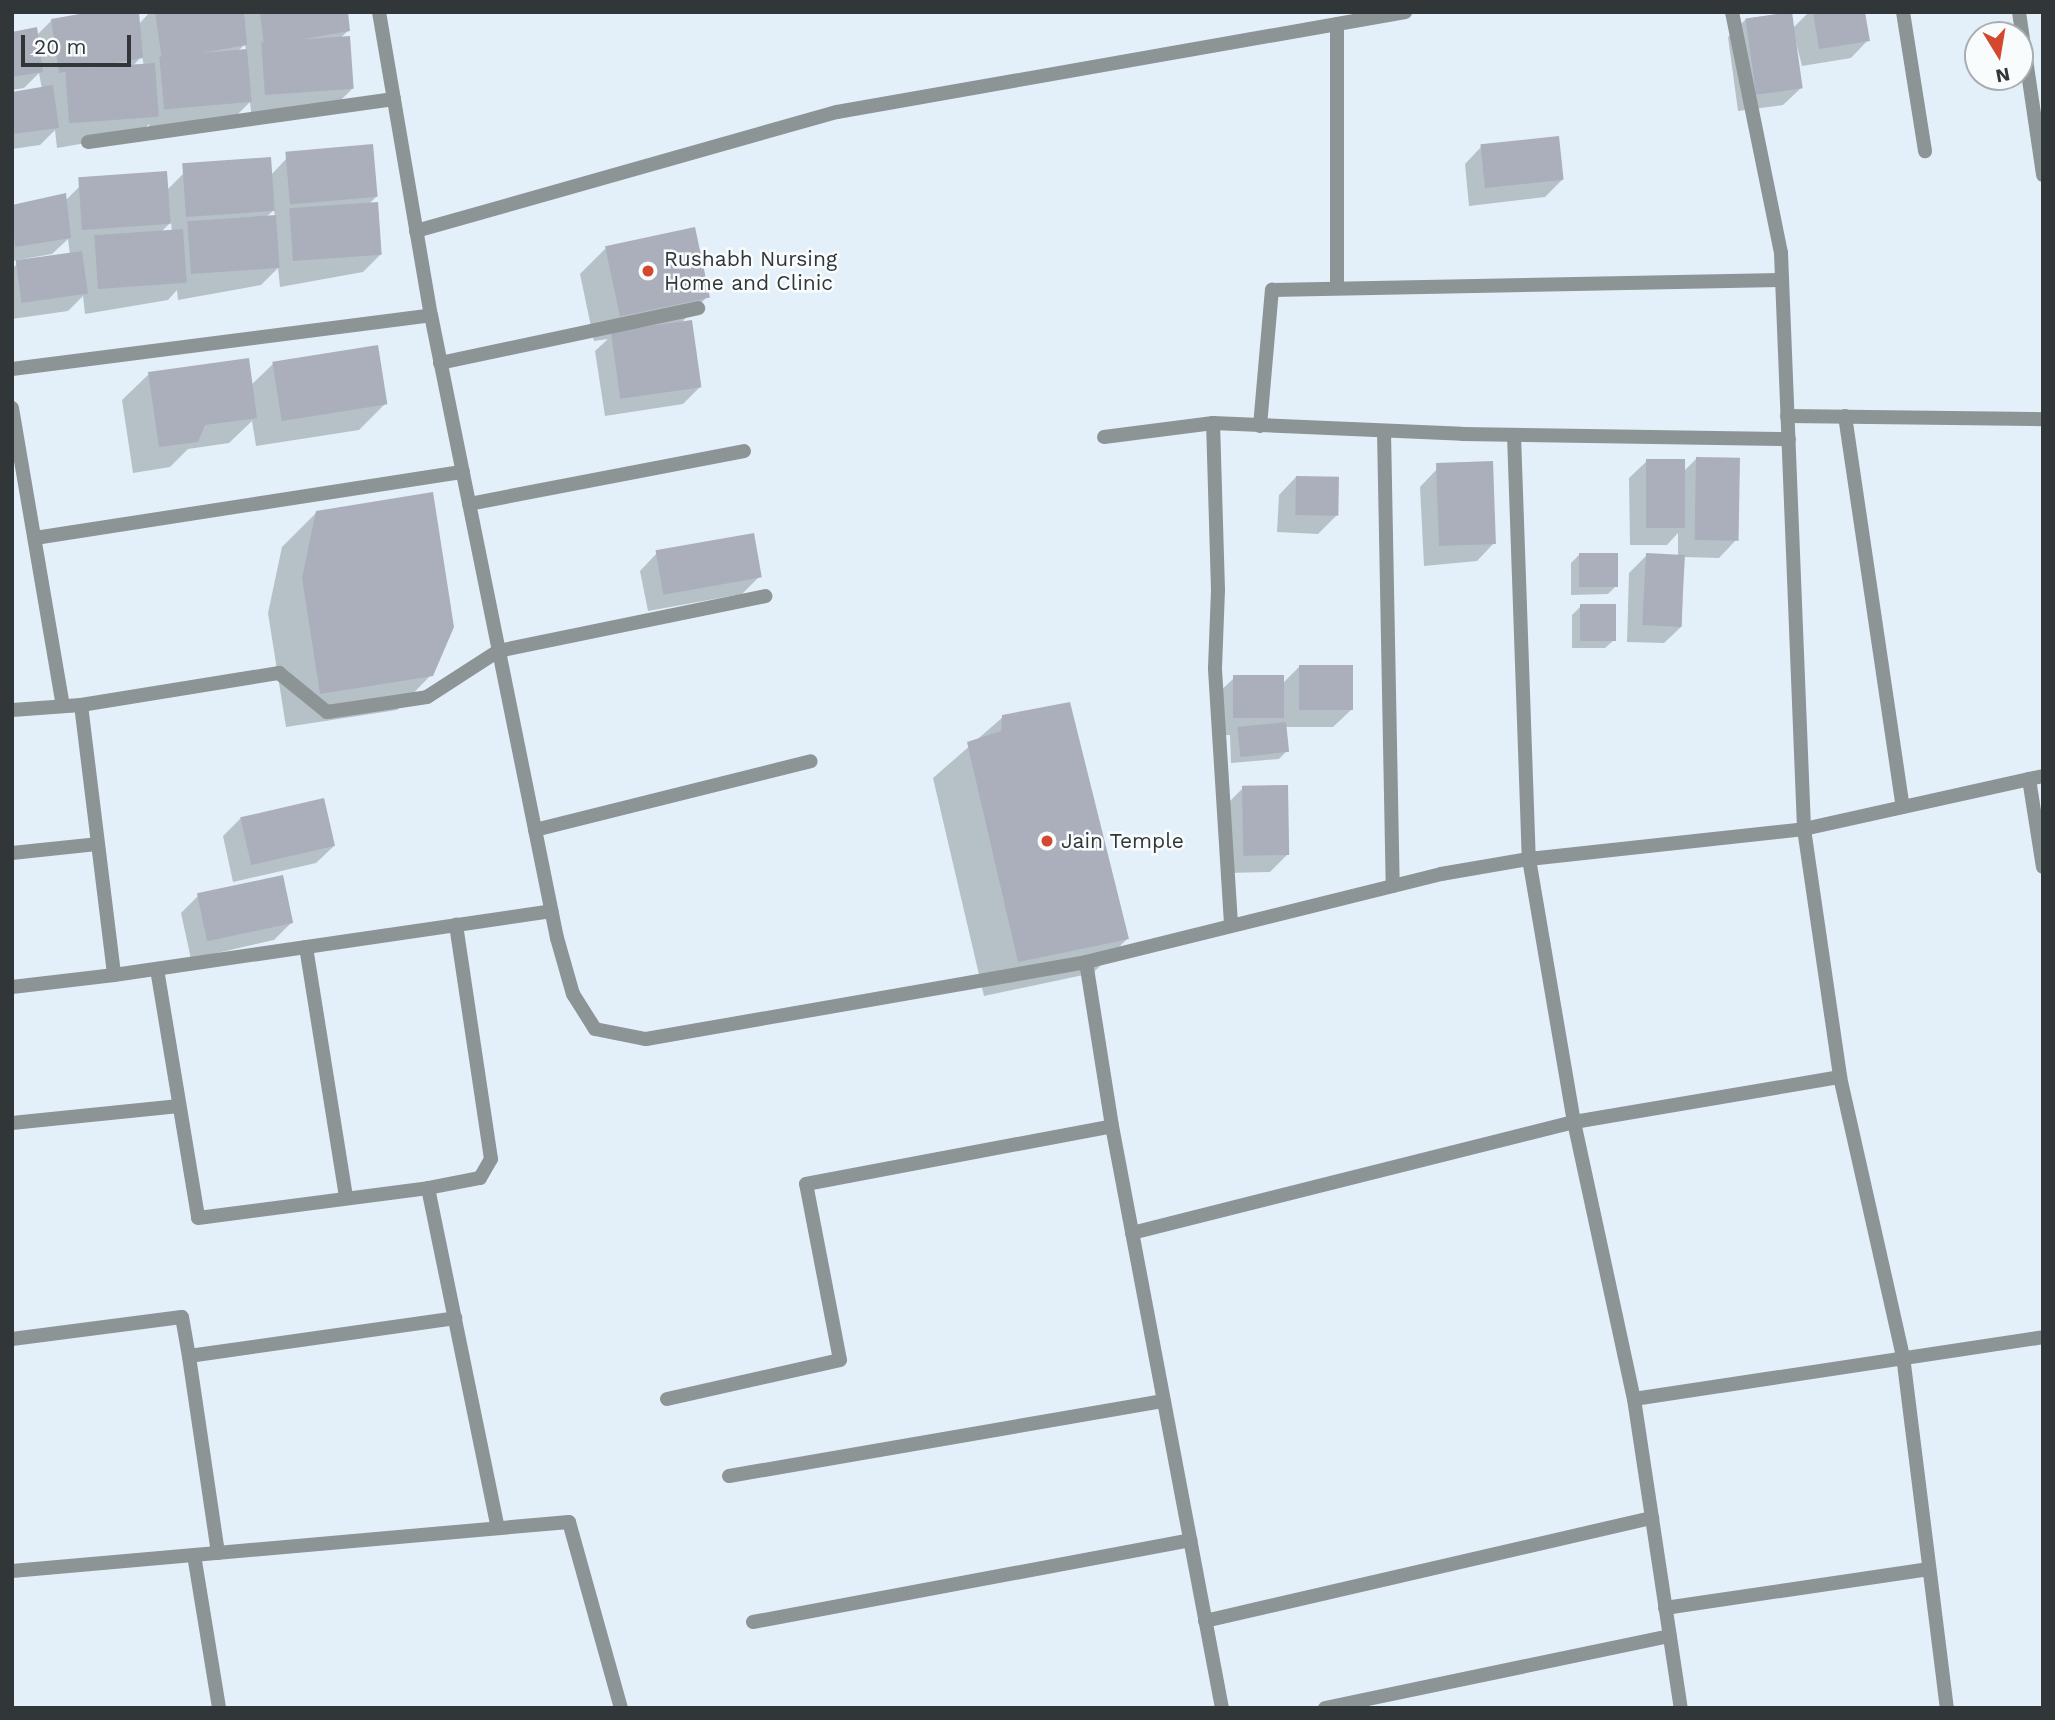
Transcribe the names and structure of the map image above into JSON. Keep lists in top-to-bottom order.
{
  "places": ["Rushabh Nursing Home and Clinic", "Jain Temple"],
  "scale_bar": "20 m",
  "north": "bottom"
}
